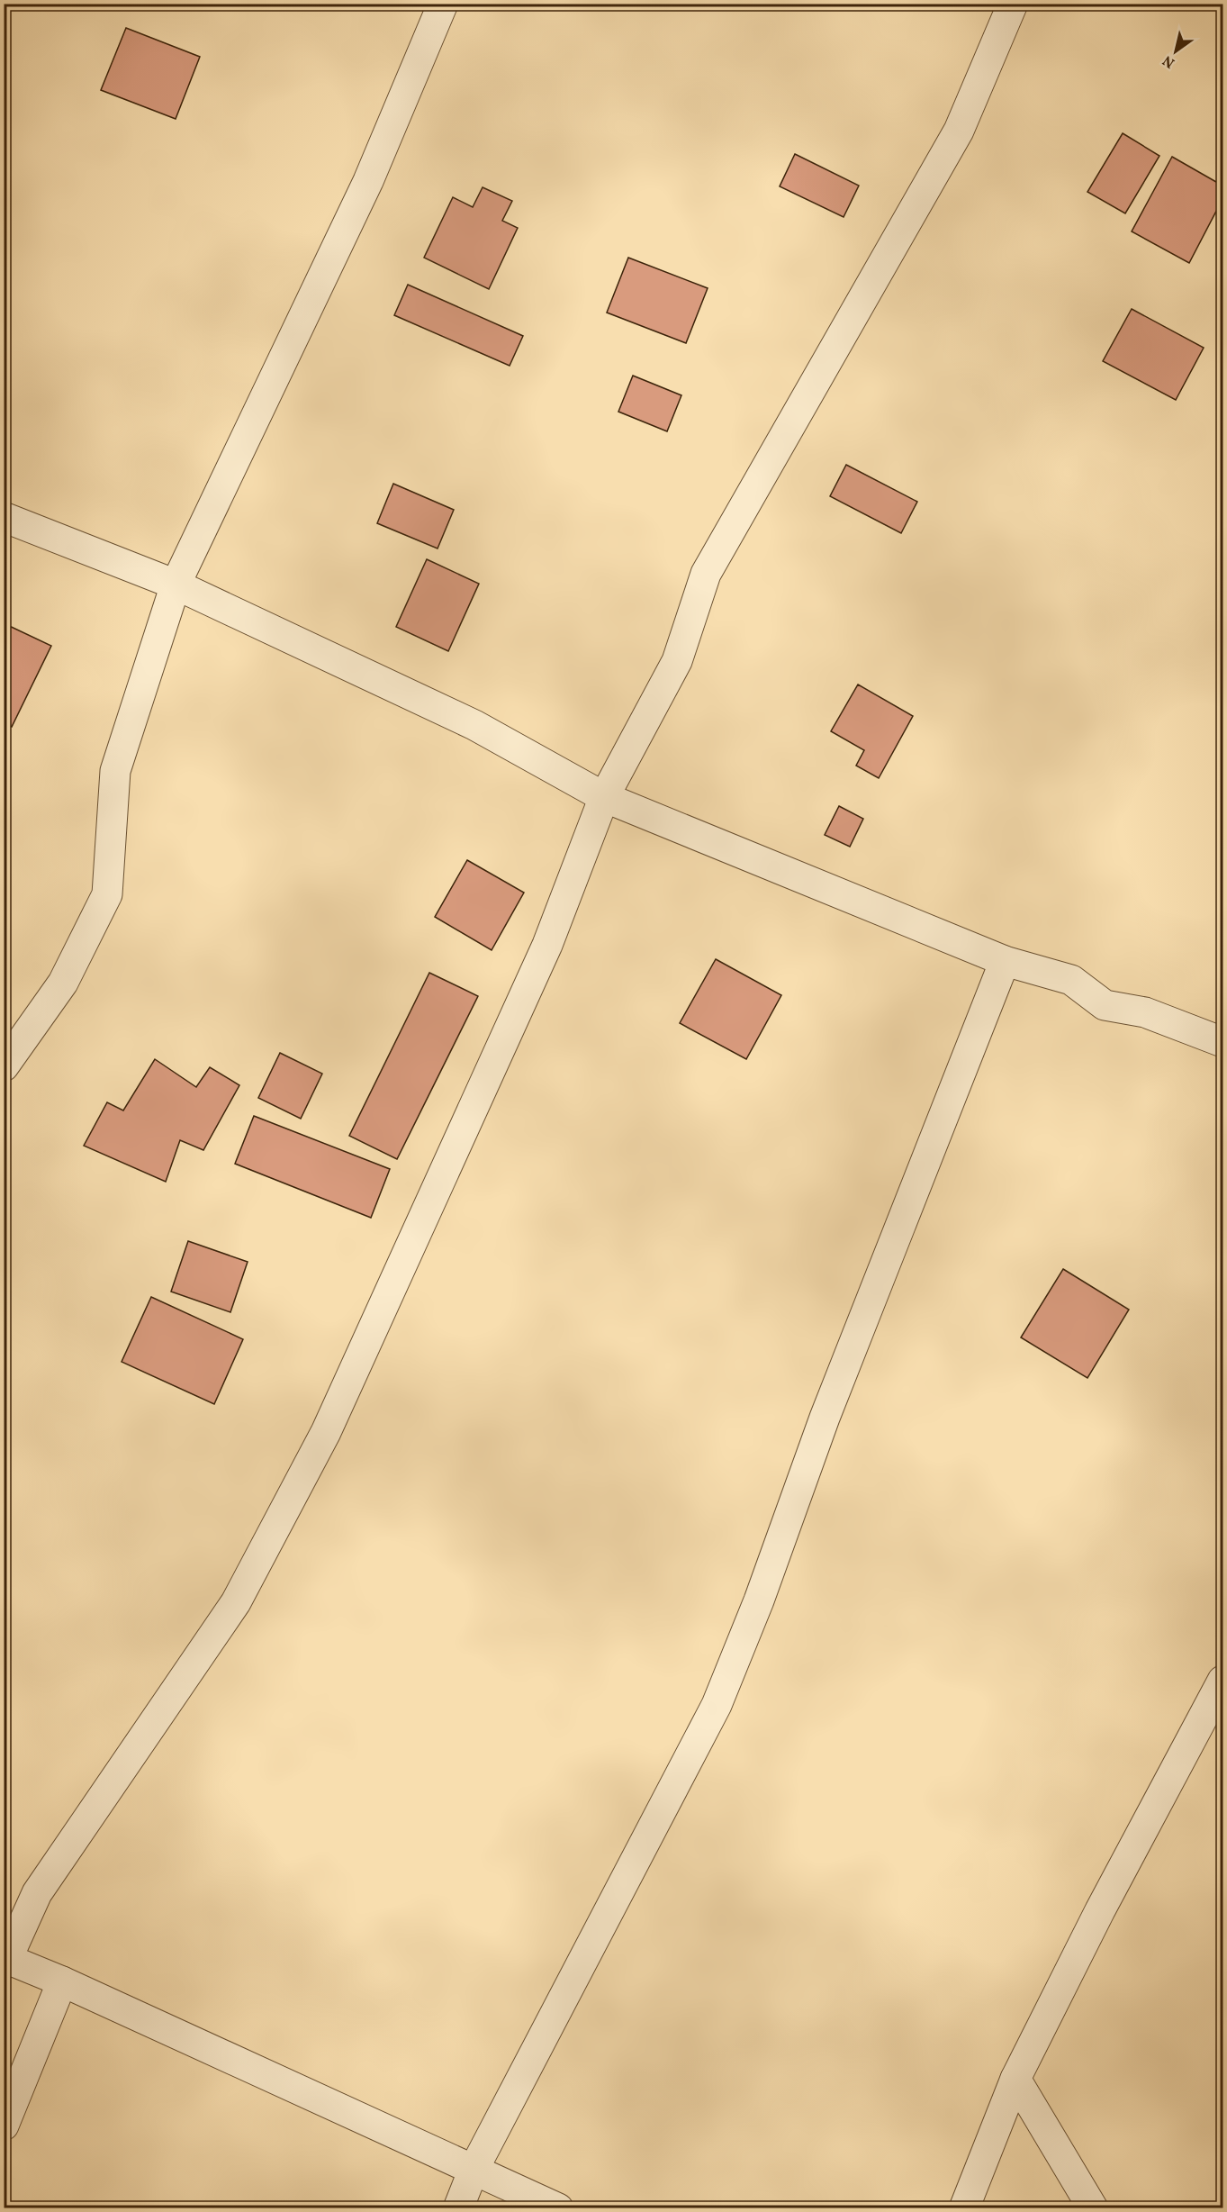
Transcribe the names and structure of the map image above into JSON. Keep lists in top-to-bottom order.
{
  "north": "bottom left"
}
